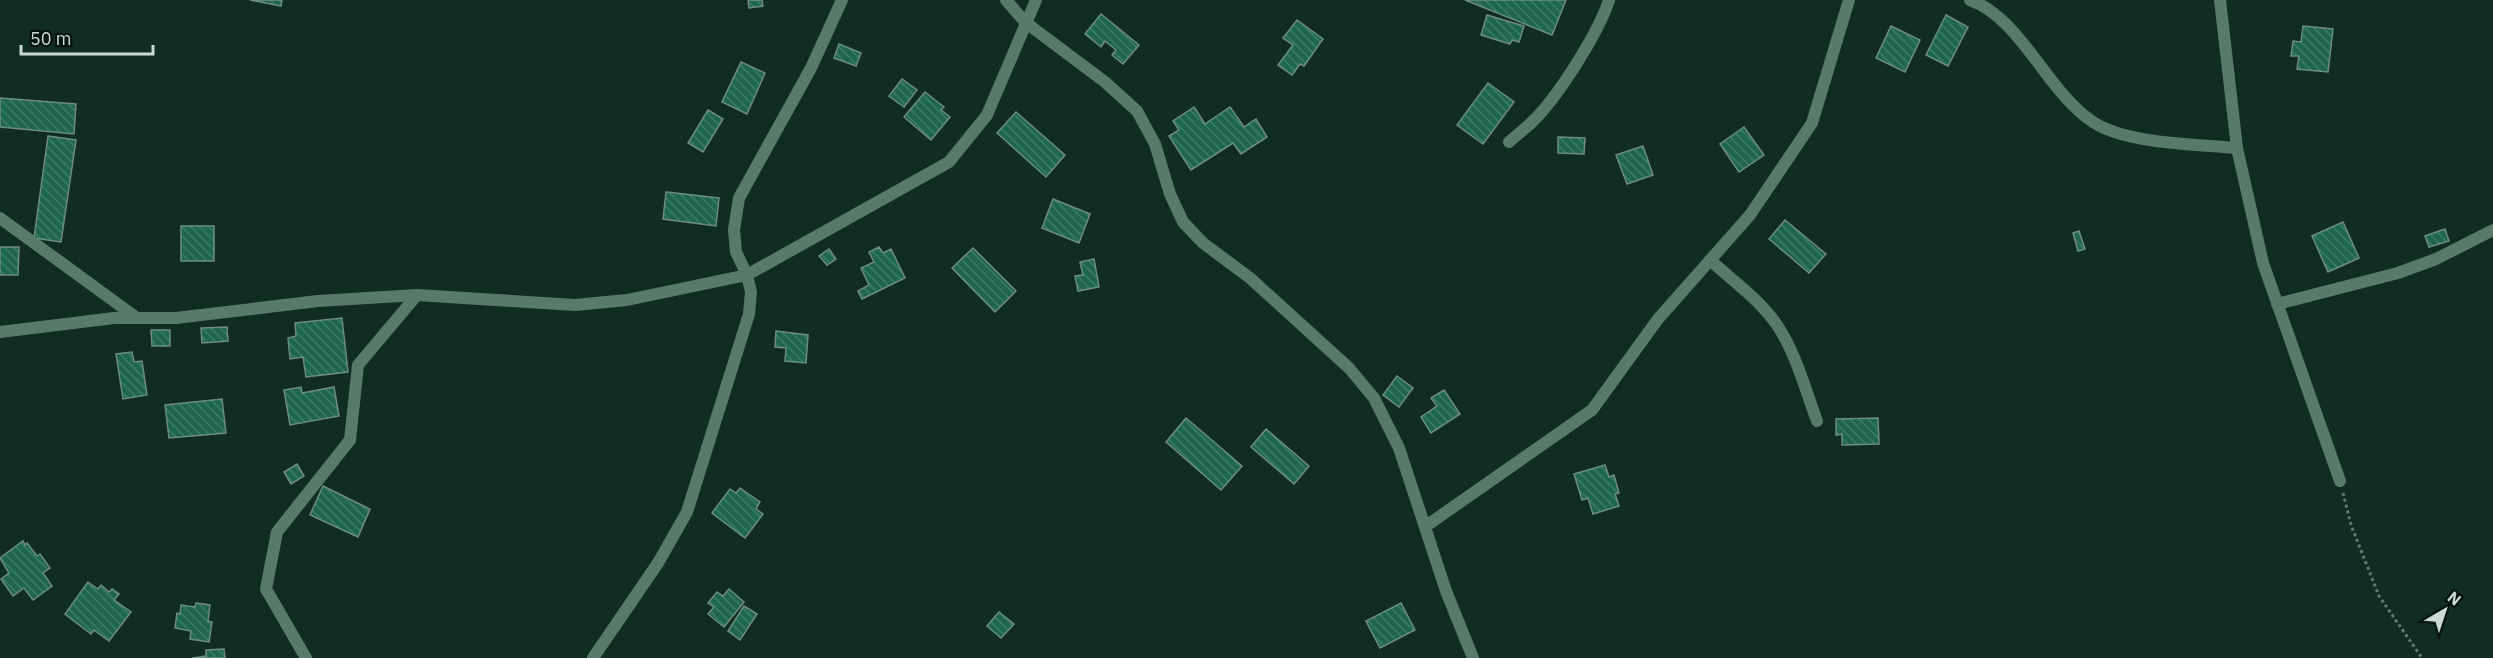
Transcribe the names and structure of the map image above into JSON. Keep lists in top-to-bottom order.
{
  "scale_bar": "50 m",
  "north": "top right"
}
